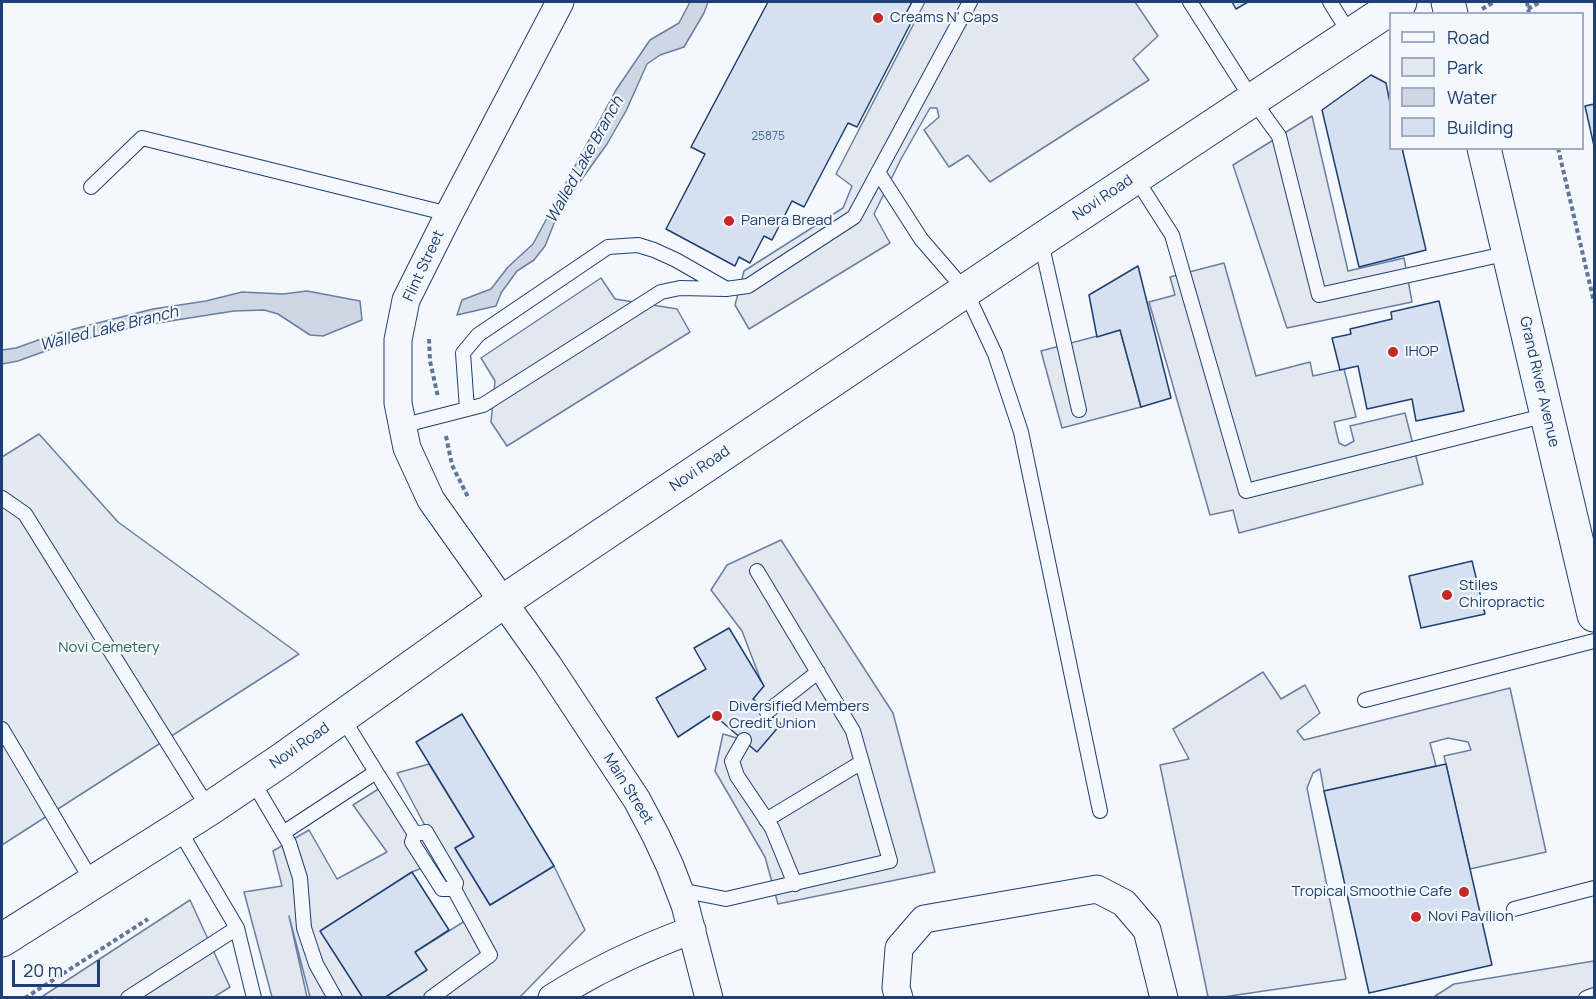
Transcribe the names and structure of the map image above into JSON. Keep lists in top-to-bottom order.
{
  "streets": {
    "main road": ["Novi Road", "Grand River Avenue"],
    "street": ["Flint Street", "Main Street"]
  },
  "crossings": [
    ["Novi Road", "Flint Street"],
    ["Novi Road", "Main Street"],
    ["Flint Street", "Main Street"]
  ],
  "water": ["Walled Lake Branch"],
  "parks": ["Novi Cemetery"],
  "places": [
    "Creams N' Caps",
    "Panera Bread",
    "IHOP",
    "Stiles Chiropractic",
    "Diversified Members Credit Union",
    "Tropical Smoothie Cafe",
    "Novi Pavilion"
  ],
  "house_numbers": ["25875"],
  "legend": [
    "Road",
    "Park",
    "Water",
    "Building"
  ],
  "scale_bar": "20 m"
}
